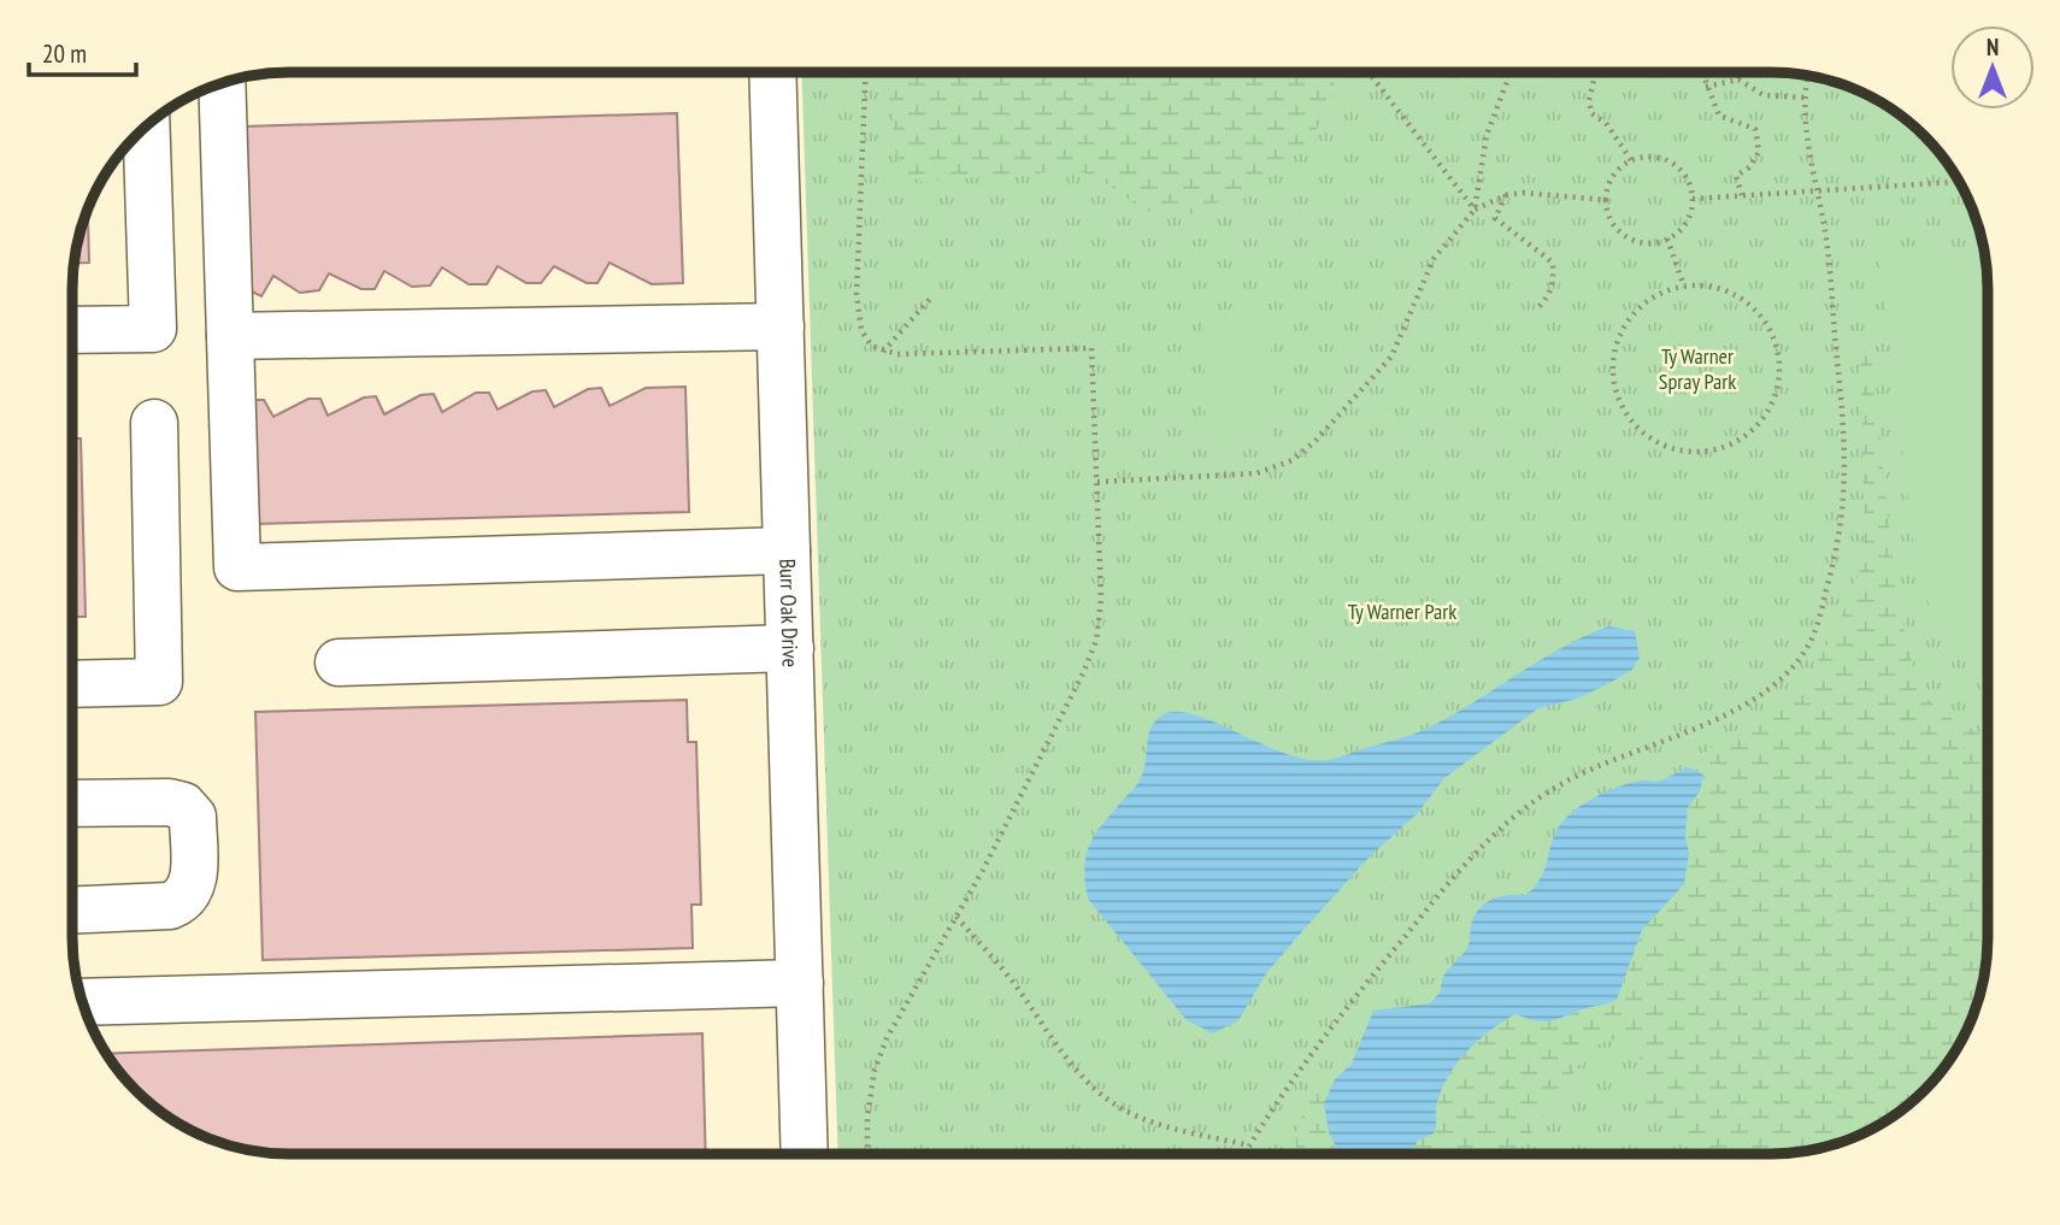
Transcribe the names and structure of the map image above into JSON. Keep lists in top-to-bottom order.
{
  "streets": {
    "street": ["Burr Oak Drive"]
  },
  "parks": ["Ty Warner Spray Park", "Ty Warner Park"],
  "scale_bar": "20 m",
  "north": "top"
}
